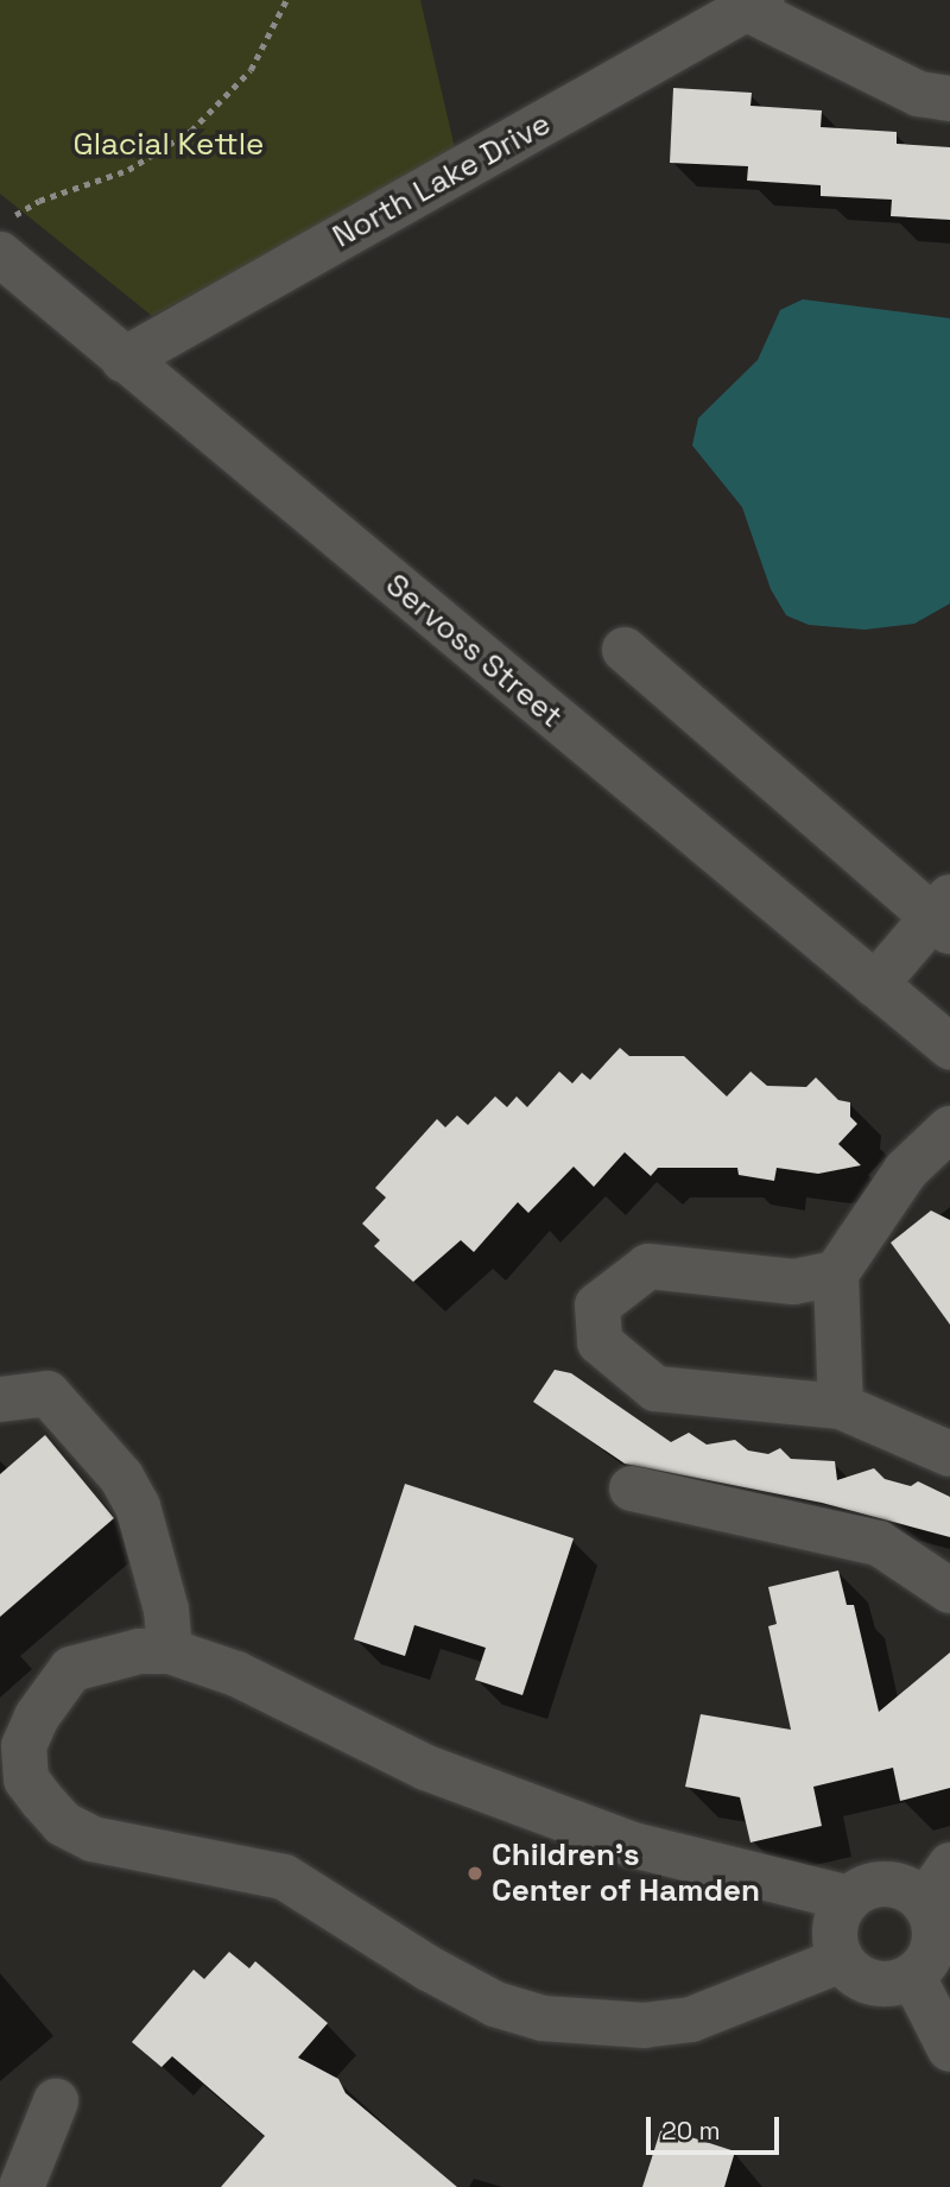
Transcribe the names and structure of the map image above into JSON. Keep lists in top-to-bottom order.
{
  "streets": {
    "street": ["North Lake Drive", "Servoss Street"]
  },
  "crossings": [
    ["North Lake Drive", "Servoss Street"]
  ],
  "parks": ["Glacial Kettle"],
  "places": ["Children's Center of Hamden"],
  "scale_bar": "20 m"
}
